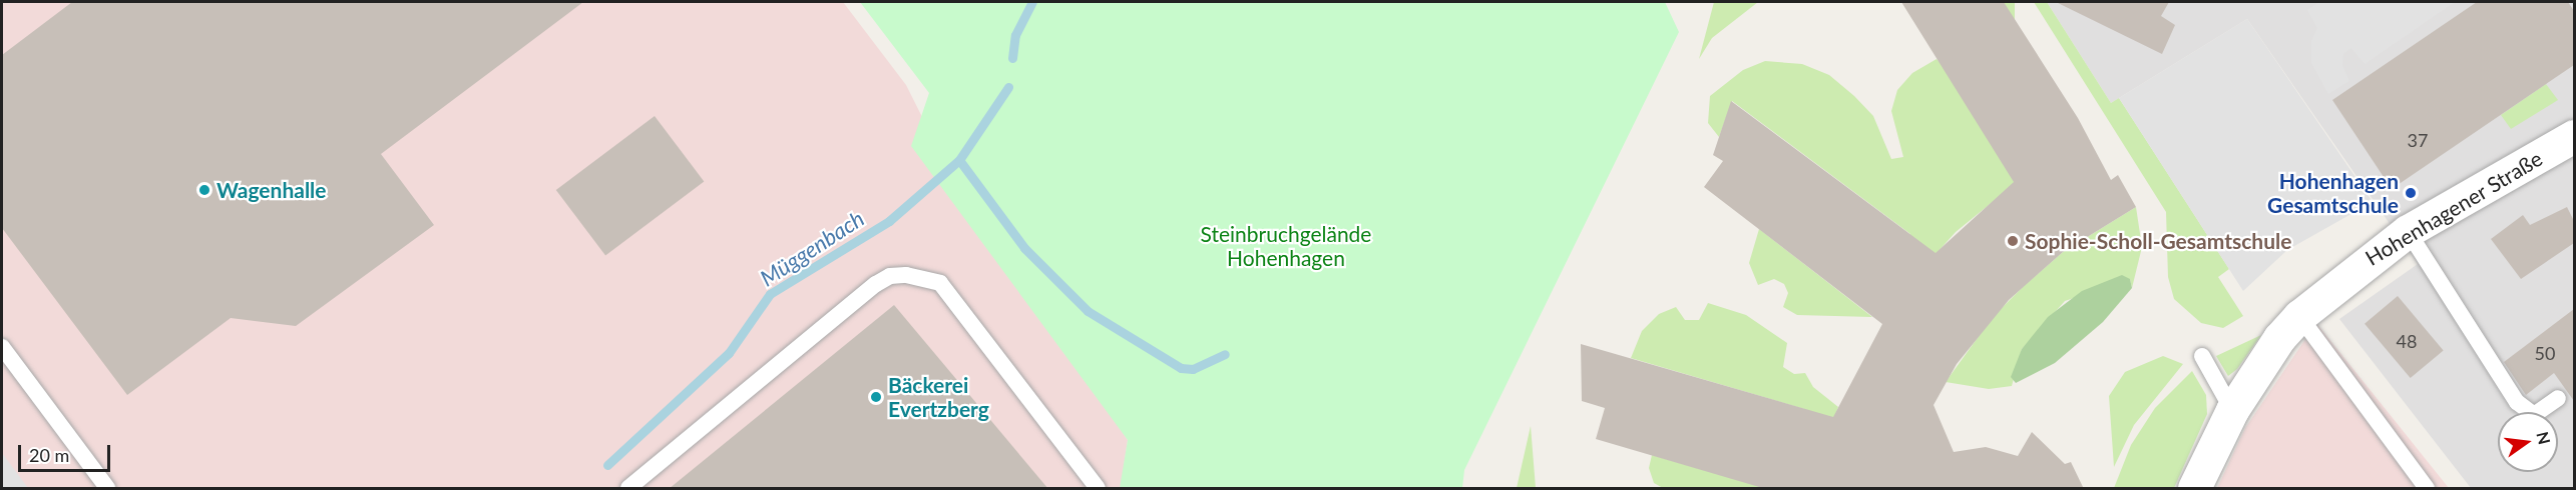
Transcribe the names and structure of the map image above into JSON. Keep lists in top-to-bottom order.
{
  "streets": {
    "street": ["Hohenhagener Straße"]
  },
  "water": ["Müggenbach"],
  "parks": ["Steinbruchgelände Hohenhagen"],
  "places": [
    "Wagenhalle",
    "Hohenhagen Gesamtschule",
    "Sophie-Scholl-Gesamtschule",
    "Bäckerei Evertzberg"
  ],
  "house_numbers": ["37", "48", "50"],
  "scale_bar": "20 m",
  "north": "right"
}
